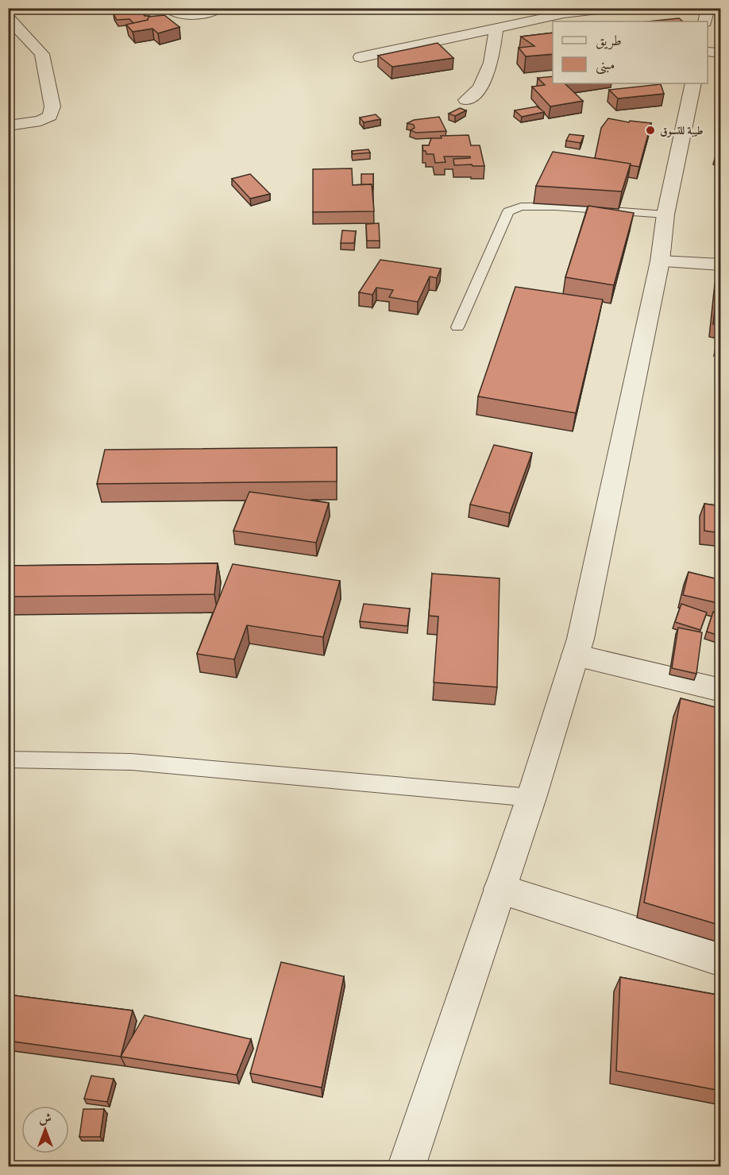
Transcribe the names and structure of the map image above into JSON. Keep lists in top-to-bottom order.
{
  "places": ["طيبة للتسوق"],
  "legend": ["طريق", "مبنى"],
  "north": "top"
}
